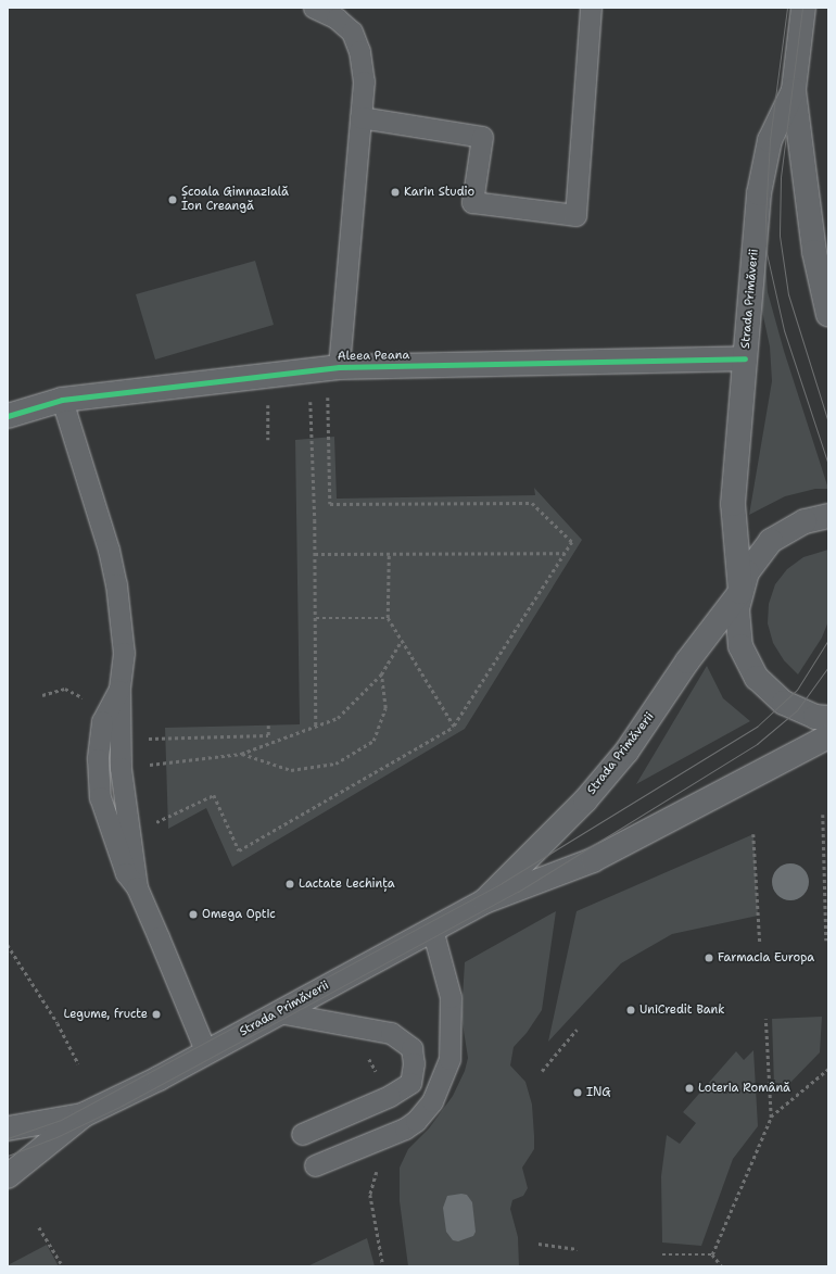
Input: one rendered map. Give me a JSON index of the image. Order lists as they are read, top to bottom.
{
  "streets": {
    "main road": ["Strada Primăverii", "Aleea Peana"]
  },
  "crossings": [
    ["Strada Primăverii", "Aleea Peana"]
  ],
  "places": [
    "Karin Studio",
    "Școala Gimnazială Ion Creangă",
    "Lactate Lechința",
    "Omega Optic",
    "Farmacia Europa",
    "UniCredit Bank",
    "Legume, fructe",
    "Loteria Română",
    "ING"
  ]
}
